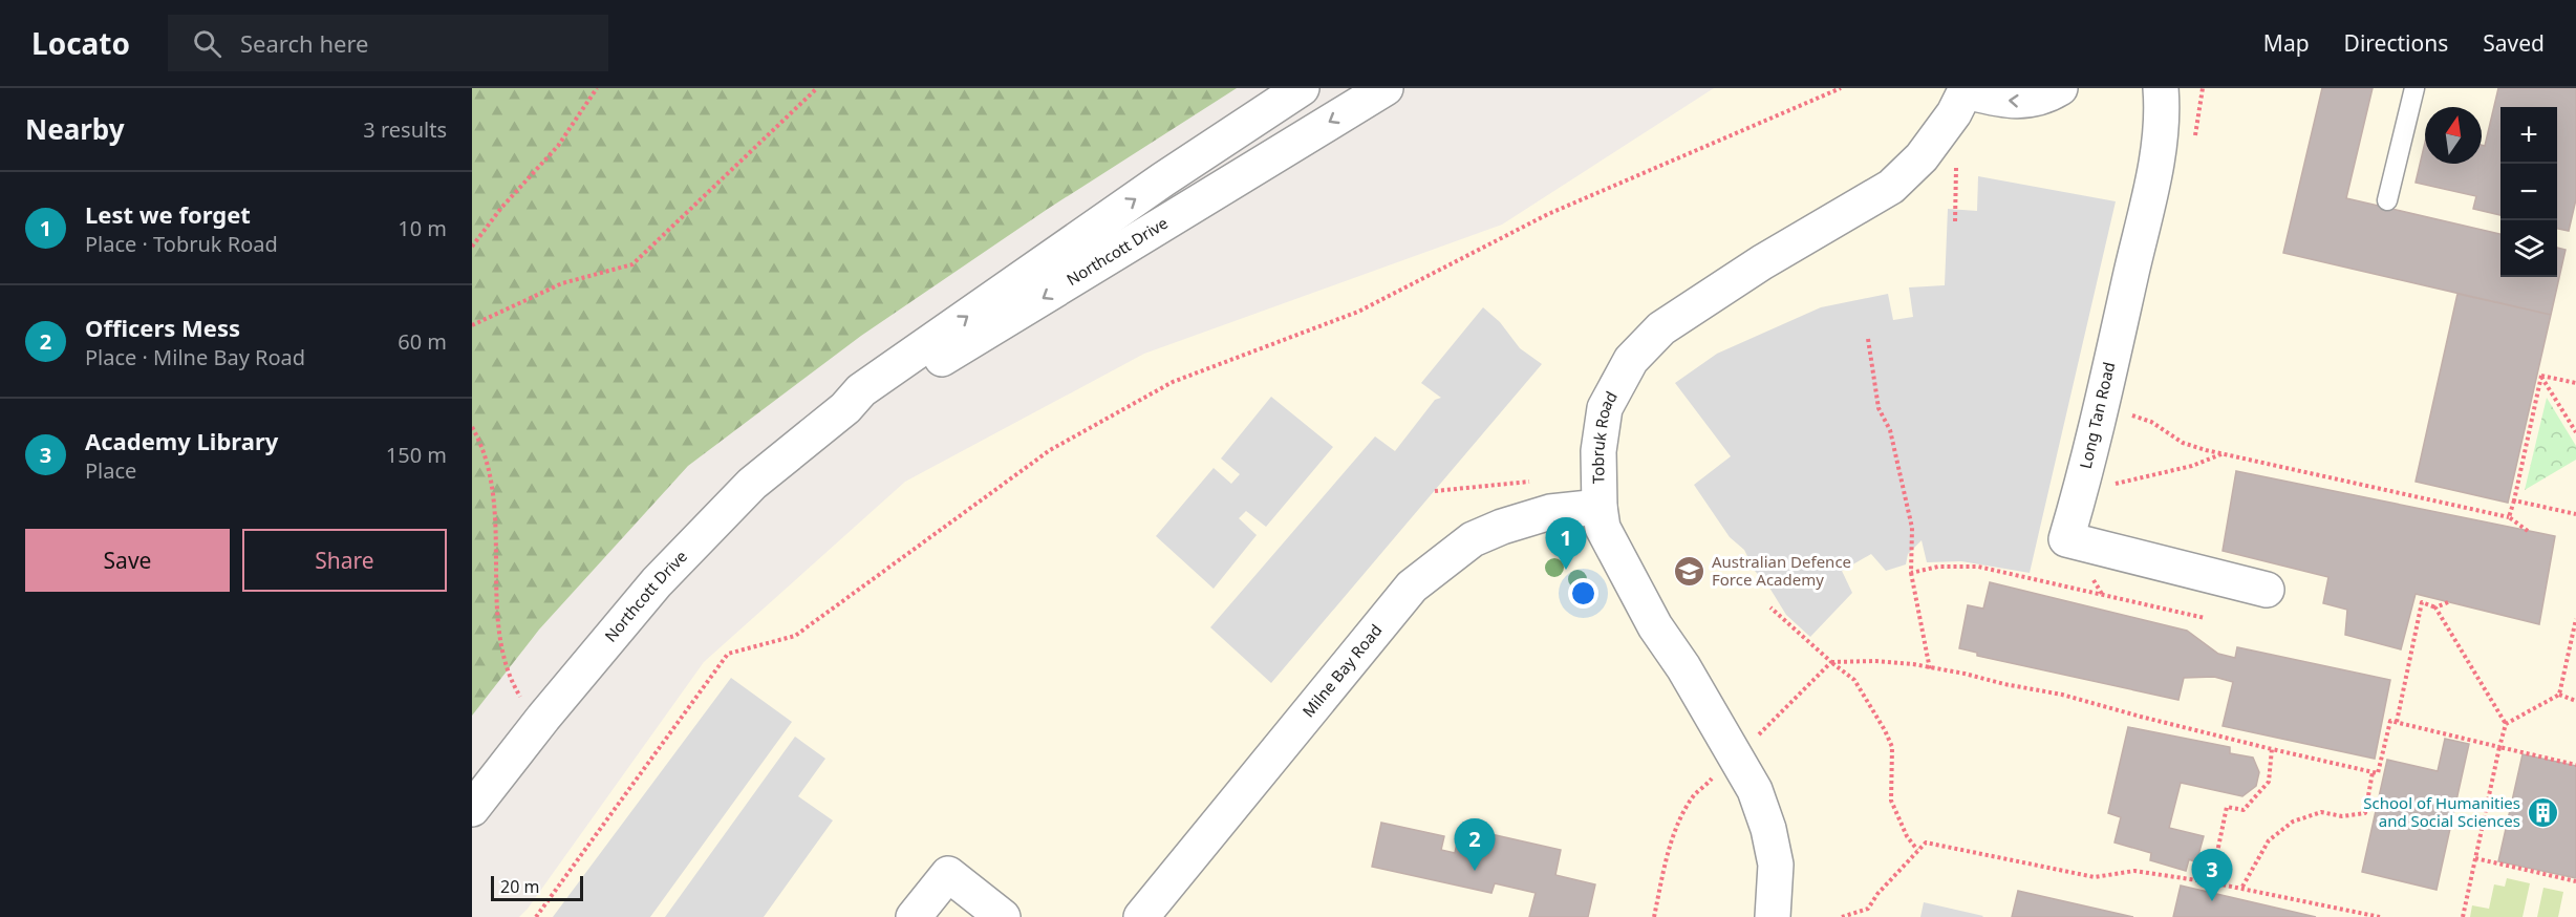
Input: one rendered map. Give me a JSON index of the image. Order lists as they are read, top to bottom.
{
  "streets": {
    "street": [
      "Northcott Drive",
      "Long Tan Road",
      "Tobruk Road",
      "Milne Bay Road"
    ]
  },
  "crossings": [
    ["Tobruk Road", "Milne Bay Road"]
  ],
  "places": {
    "school or university": ["Australian Defence Force Academy"],
    "building": ["School of Humanities and Social Sciences"]
  },
  "scale_bar": "20 m",
  "north": "top",
  "page": {
    "header": "Locato",
    "search": "Search here",
    "nav": ["Map", "Directions", "Saved"],
    "heading": ["Nearby", "3 results"],
    "map_buttons": ["+", "−"],
    "list": [
      {
        "mark": "1",
        "name": "Lest we forget",
        "note": "Place · Tobruk Road",
        "value": "10 m"
      },
      {
        "mark": "2",
        "name": "Officers Mess",
        "note": "Place · Milne Bay Road",
        "value": "60 m"
      },
      {
        "mark": "3",
        "name": "Academy Library",
        "note": "Place",
        "value": "150 m"
      }
    ],
    "buttons": ["Save", "Share"],
    "pins": ["1", "2", "3"],
    "scale": "20 m"
  }
}
